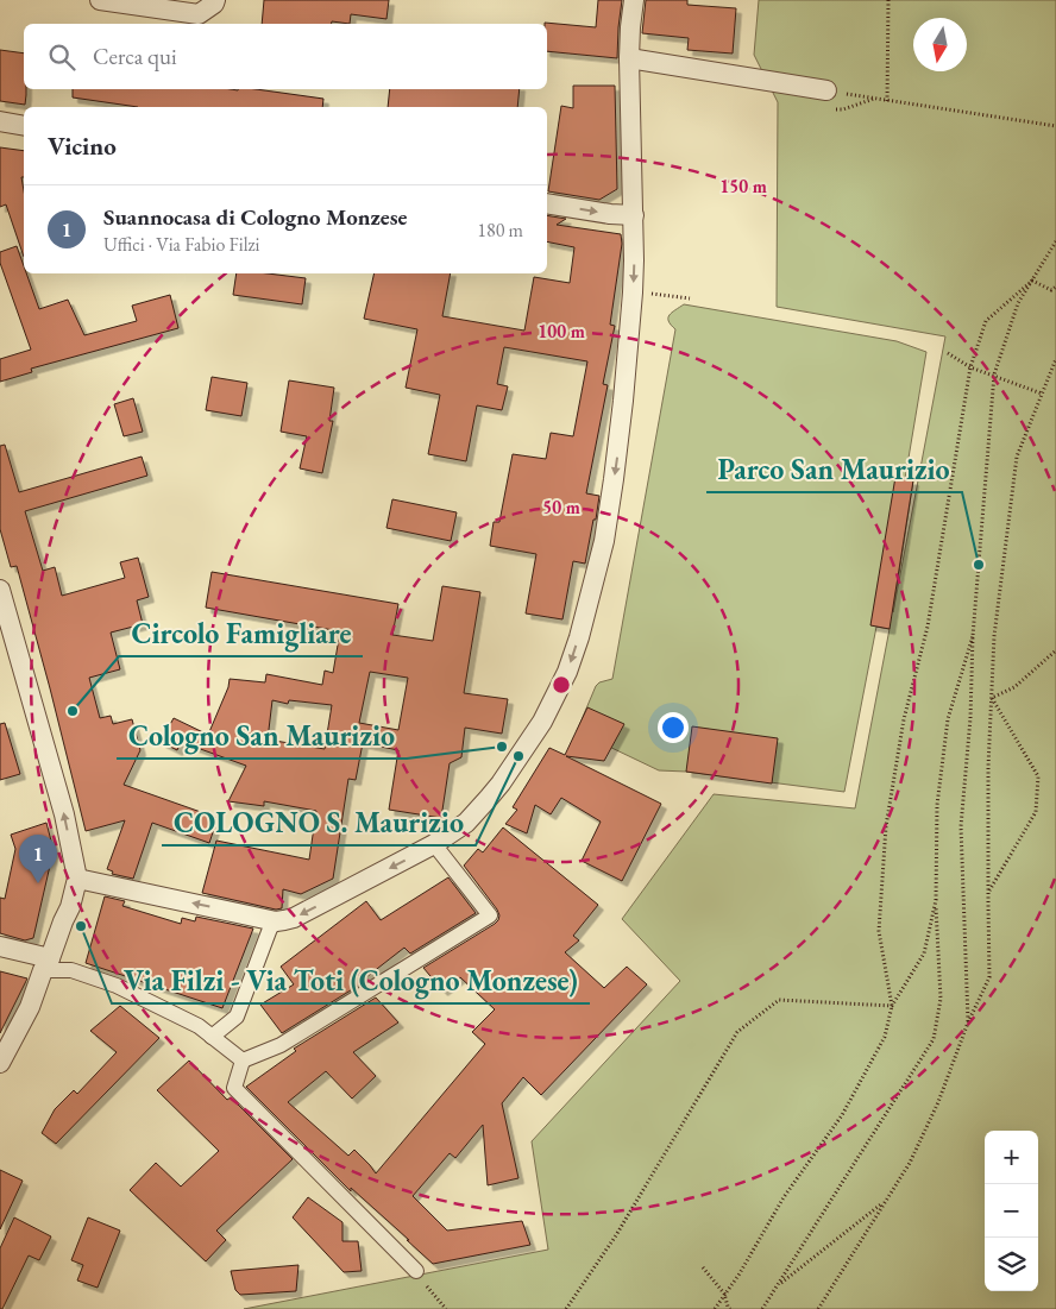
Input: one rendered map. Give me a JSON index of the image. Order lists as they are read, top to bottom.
{
  "places": [
    "Parco San Maurizio",
    "Circolo Famigliare",
    "Cologno San Maurizio",
    "COLOGNO S. Maurizio",
    "Via Filzi - Via Toti (Cologno Monzese)"
  ],
  "north": "bottom",
  "page": {
    "search": "Cerca qui",
    "heading": "Vicino",
    "list": [
      {
        "mark": "1",
        "name": "Suannocasa di Cologno Monzese",
        "note": "Uffici · Via Fabio Filzi",
        "value": "180 m"
      }
    ],
    "pins": "1",
    "map_buttons": ["+", "−"]
  },
  "rings": ["150 m", "100 m", "50 m"]
}
